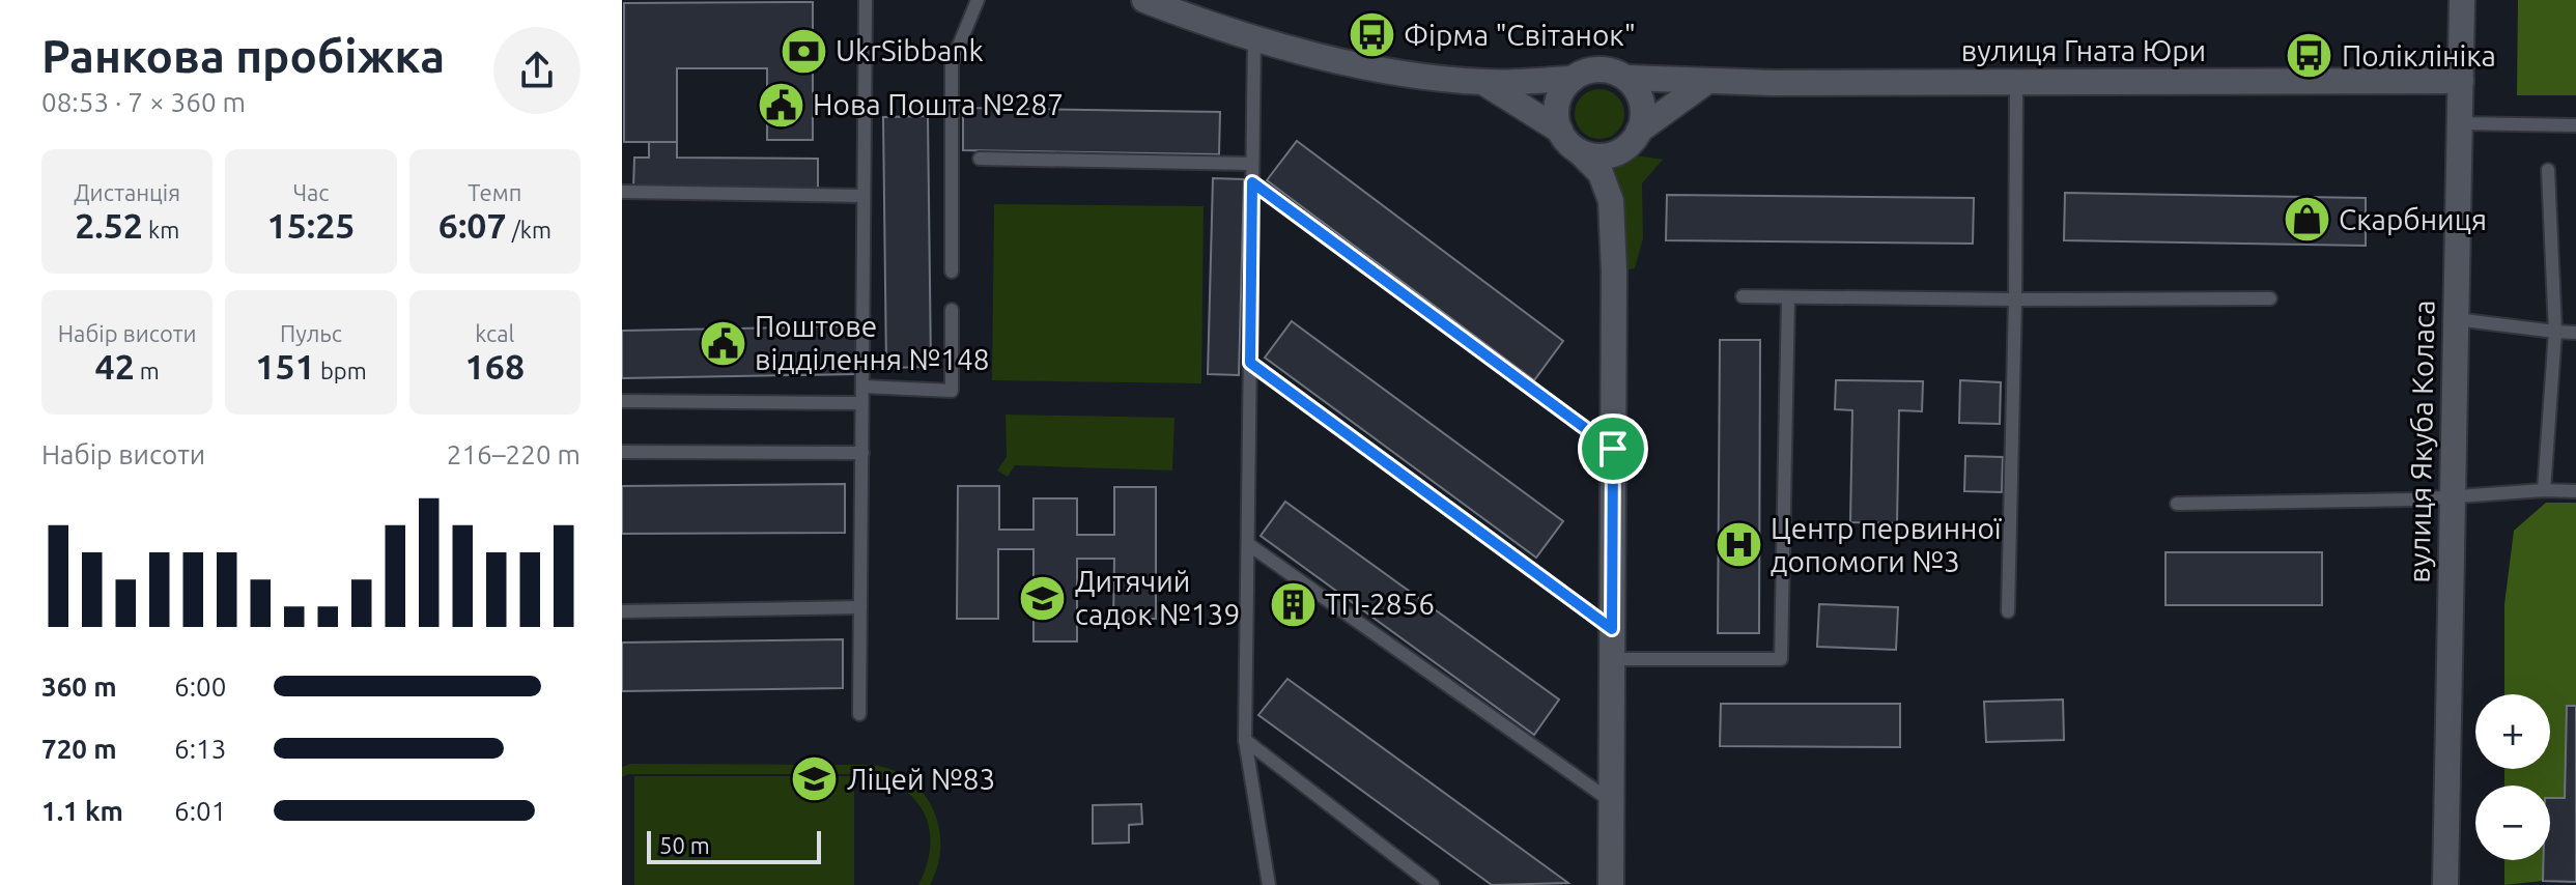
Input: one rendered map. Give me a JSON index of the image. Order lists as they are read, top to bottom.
{
  "streets": {
    "street": ["вулиця Гната Юри", "вулиця Якуба Коласа"]
  },
  "crossings": [
    ["вулиця Гната Юри", "вулиця Якуба Коласа"]
  ],
  "places": {
    "bus stop": ["Фірма \"Світанок\"", "Поліклініка"],
    "bank": ["UkrSibbank"],
    "public building": ["Нова Пошта №287", "Поштове відділення №148"],
    "shop": ["Скарбниця"],
    "hospital": ["Центр первинної допомоги №3"],
    "school or university": ["Дитячий садок №139", "Ліцей №83"],
    "building": ["ТП-2856"]
  },
  "scale_bar": "50 m",
  "page": {
    "heading": ["Ранкова пробіжка", "08:53 · 7 × 360 m"],
    "stats": [
      ["Дистанція", "2.52 km"],
      ["Час", "15:25"],
      ["Темп", "6:07 /km"],
      ["Набір висоти", "42 m"],
      ["Пульс", "151 bpm"],
      ["kcal", "168"]
    ],
    "chart": ["Набір висоти", "216–220 m"],
    "list": [
      {
        "name": "360 m",
        "note": "6:00"
      },
      {
        "name": "720 m",
        "note": "6:13"
      },
      {
        "name": "1.1 km",
        "note": "6:01"
      }
    ],
    "map_buttons": ["+", "−"],
    "scale": "50 m"
  }
}
